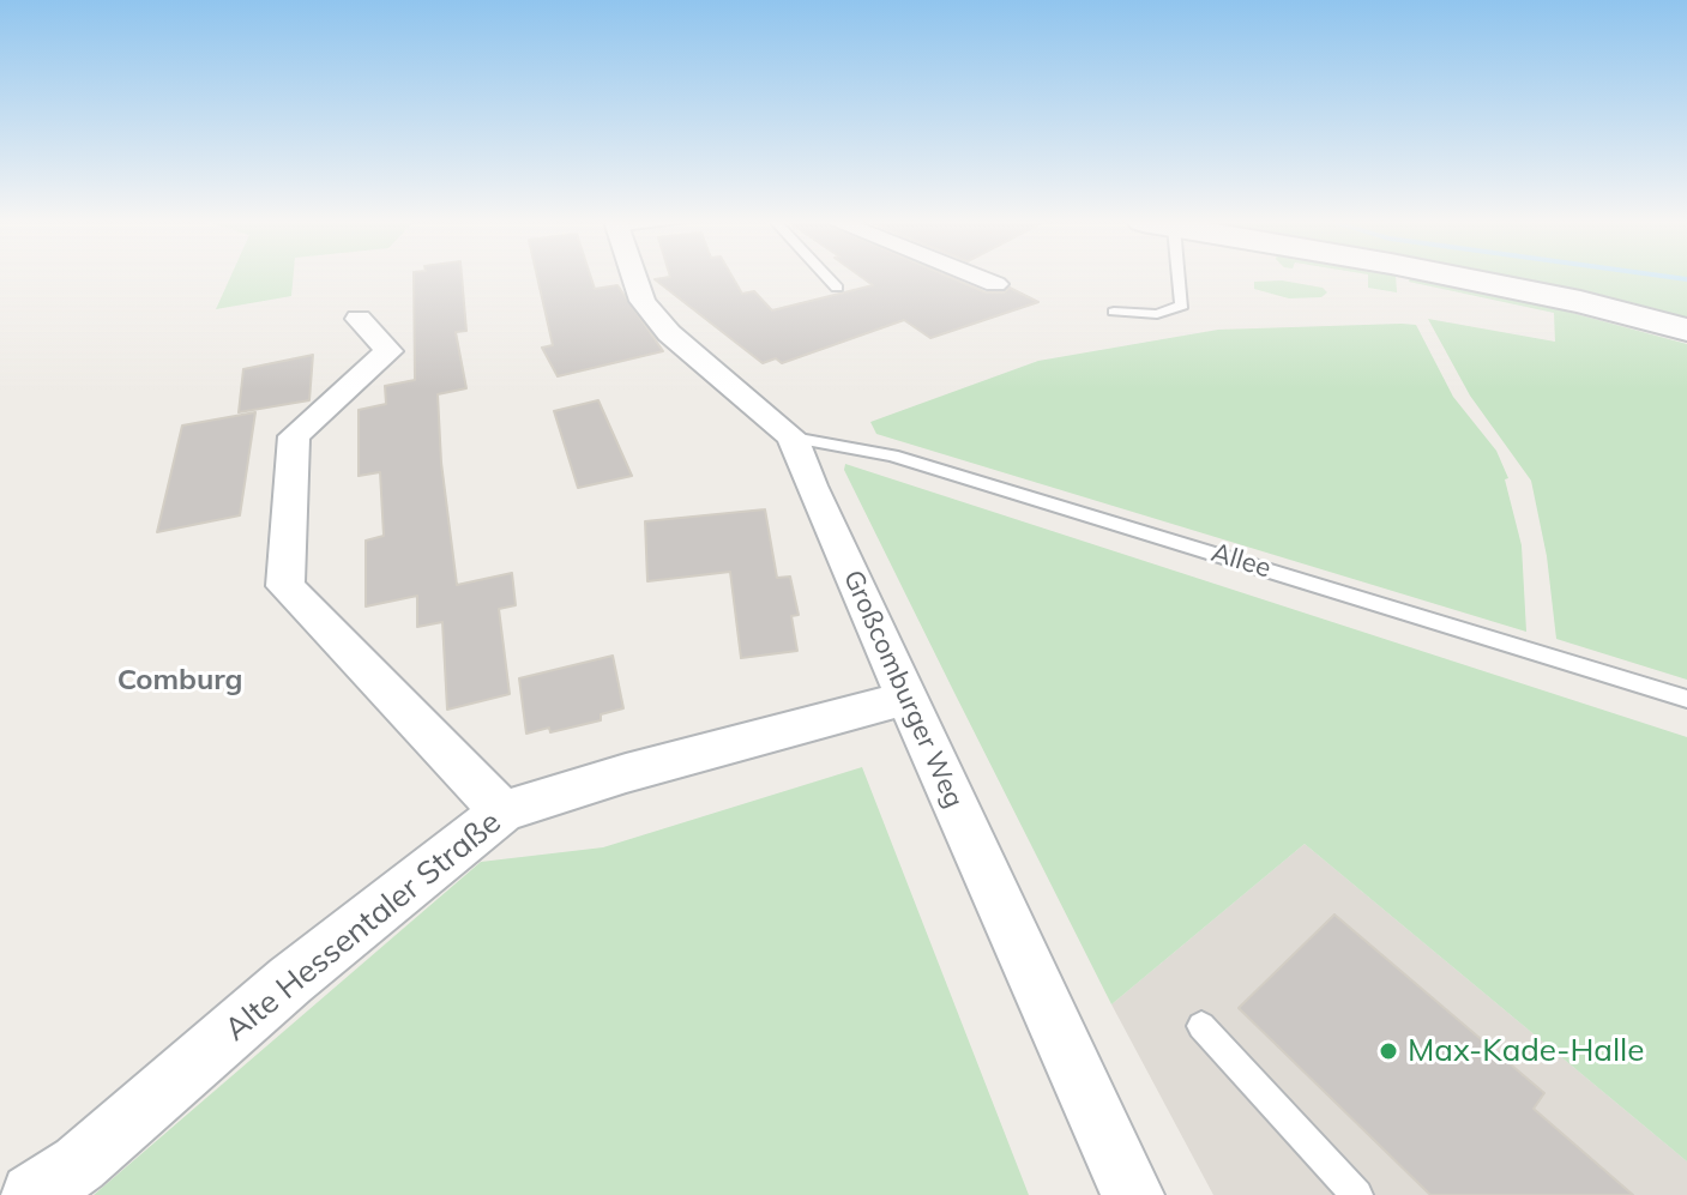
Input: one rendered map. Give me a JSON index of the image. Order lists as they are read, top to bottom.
{
  "streets": {
    "street": ["Großcomburger Weg", "Alte Hessentaler Straße"],
    "lane": ["Allee"]
  },
  "crossings": [
    ["Allee", "Großcomburger Weg"],
    ["Großcomburger Weg", "Alte Hessentaler Straße"]
  ],
  "districts": ["Comburg"],
  "places": ["Max-Kade-Halle"]
}
